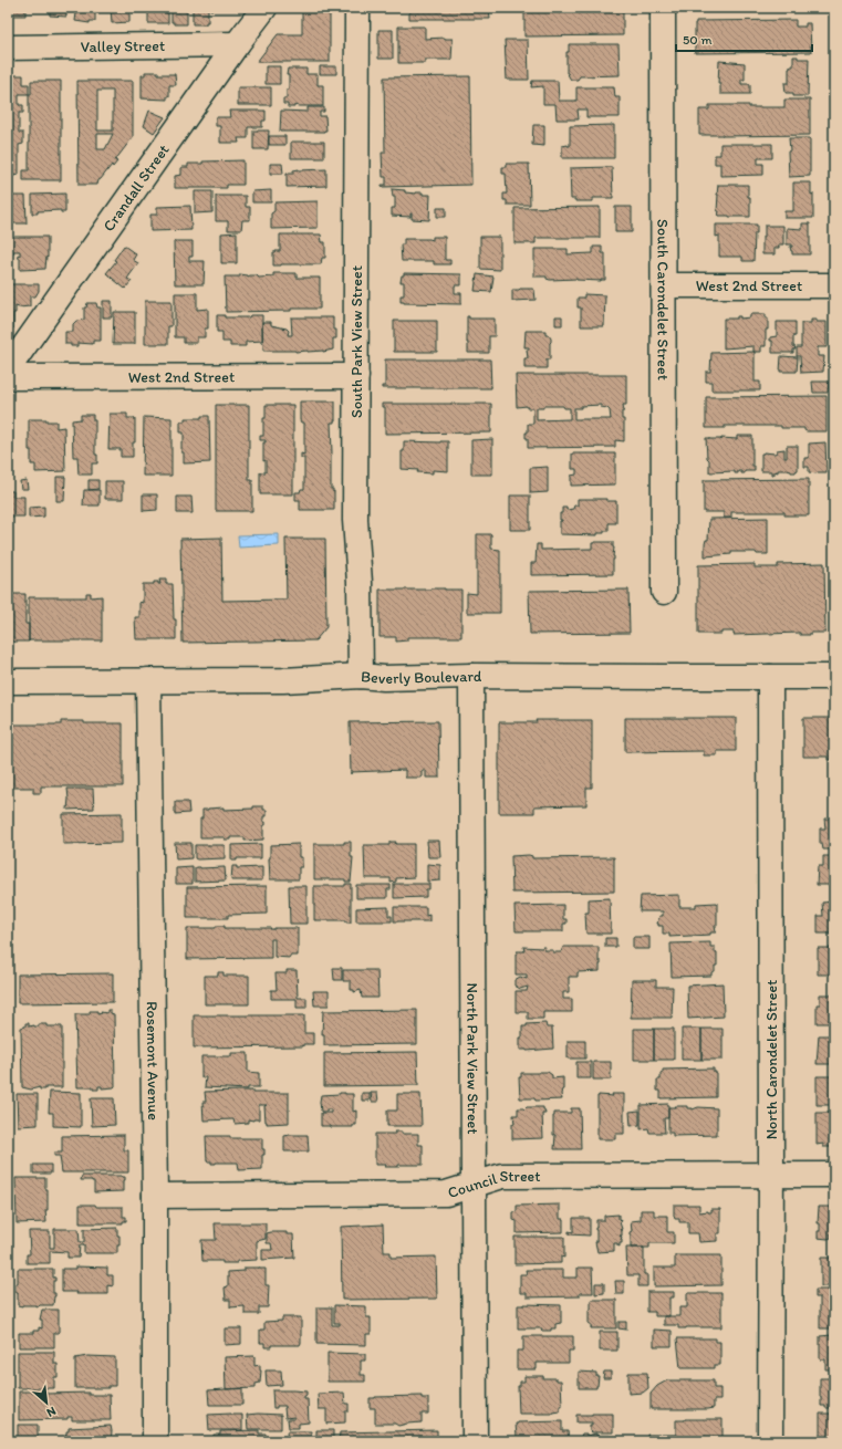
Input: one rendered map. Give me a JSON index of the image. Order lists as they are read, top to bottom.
{
  "streets": {
    "street": [
      "Valley Street",
      "Crandall Street",
      "West 2nd Street",
      "South Carondelet Street",
      "South Park View Street",
      "Beverly Boulevard",
      "North Park View Street",
      "North Carondelet Street",
      "Rosemont Avenue",
      "Council Street"
    ]
  },
  "crossings": [
    ["Valley Street", "Crandall Street"],
    ["West 2nd Street", "South Carondelet Street"],
    ["West 2nd Street", "South Park View Street"],
    ["South Park View Street", "Beverly Boulevard"],
    ["Beverly Boulevard", "North Park View Street"],
    ["Beverly Boulevard", "North Carondelet Street"],
    ["Beverly Boulevard", "Rosemont Avenue"],
    ["North Park View Street", "Council Street"],
    ["North Carondelet Street", "Council Street"],
    ["Rosemont Avenue", "Council Street"]
  ],
  "scale_bar": "50 m",
  "north": "bottom right"
}
